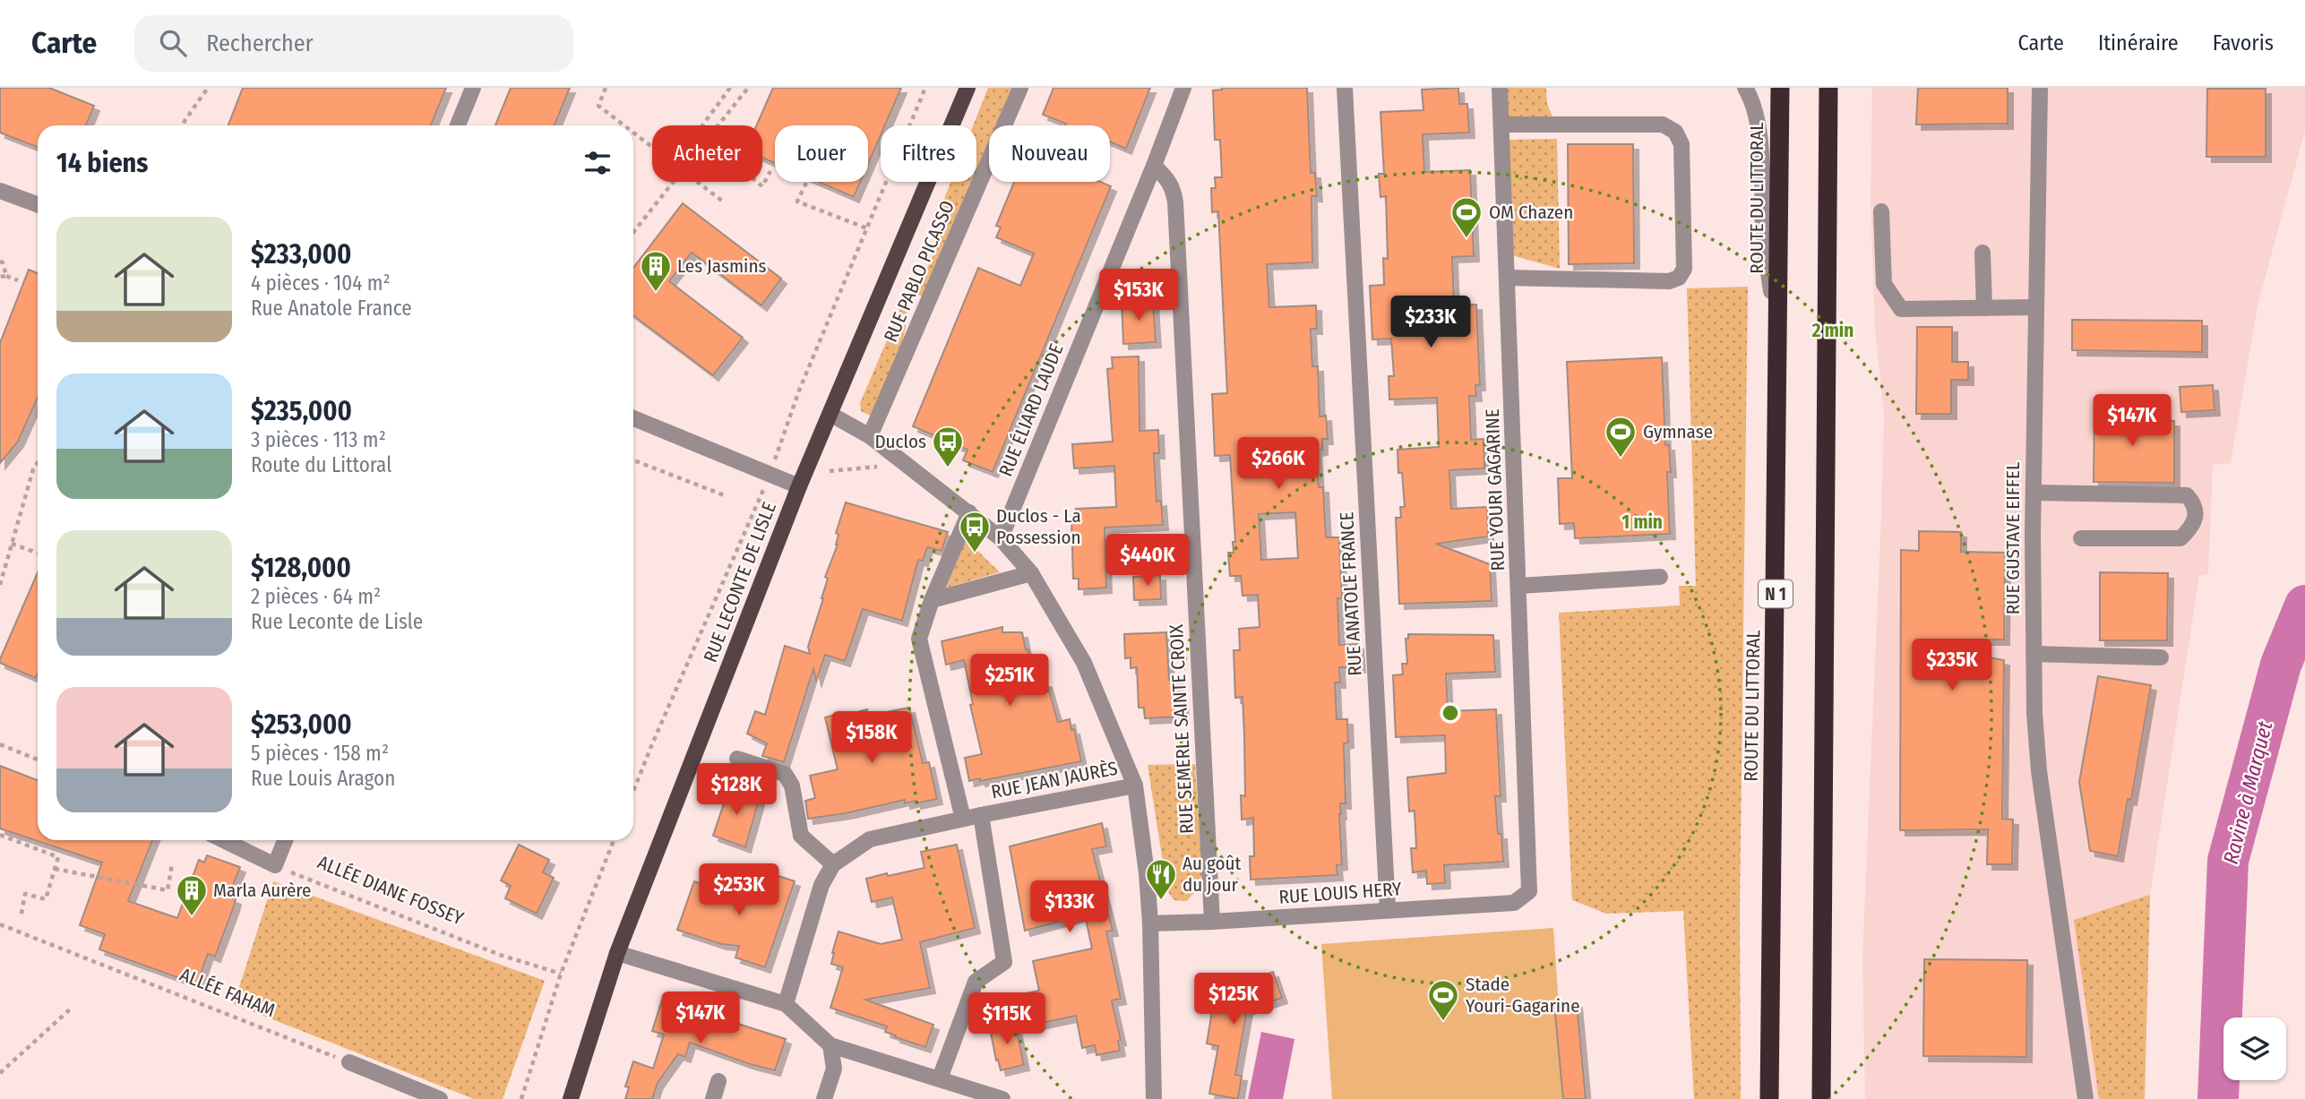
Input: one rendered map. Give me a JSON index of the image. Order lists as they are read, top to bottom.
{
  "streets": {
    "highway": ["ROUTE DU LITTORAL", "N 1"],
    "main road": ["RUE LECONTE DE LISLE"],
    "street": [
      "RUE PABLO PICASSO",
      "RUE ÉLIARD LAUDE",
      "RUE YOURI GAGARINE",
      "RUE GUSTAVE EIFFEL",
      "RUE ANATOLE FRANCE",
      "RUE SEMERLE SAINTE CROIX",
      "RUE JEAN JAURÈS",
      "RUE LOUIS HERY"
    ],
    "path": ["ALLÉE DIANE FOSSEY", "ALLÉE FAHAM"]
  },
  "crossings": [
    ["RUE ÉLIARD LAUDE", "RUE SEMERLE SAINTE CROIX"],
    ["RUE YOURI GAGARINE", "RUE LOUIS HERY"],
    ["RUE ANATOLE FRANCE", "RUE LOUIS HERY"],
    ["RUE SEMERLE SAINTE CROIX", "RUE LOUIS HERY"]
  ],
  "water": ["Ravine à Marquet"],
  "places": {
    "sports": ["OM Chazen", "Gymnase", "Stade Youri-Gagarine"],
    "building": ["Les Jasmins", "Marla Aurère"],
    "bus stop": ["Duclos", "Duclos - La Possession"],
    "restaurant": ["Au goût du jour"]
  },
  "page": {
    "header": "Carte",
    "search": "Rechercher",
    "nav": ["Carte", "Itinéraire", "Favoris"],
    "chip": [
      "Acheter",
      "Louer",
      "Filtres",
      "Nouveau"
    ],
    "heading": "14 biens",
    "list": [
      {
        "name": "$233,000",
        "note": "4 pièces · 104 m² · Rue Anatole France"
      },
      {
        "name": "$235,000",
        "note": "3 pièces · 113 m² · Route du Littoral"
      },
      {
        "name": "$128,000",
        "note": "2 pièces · 64 m² · Rue Leconte de Lisle"
      },
      {
        "name": "$253,000",
        "note": "5 pièces · 158 m² · Rue Louis Aragon"
      }
    ],
    "price": [
      "$153K",
      "$233K",
      "$147K",
      "$266K",
      "$440K",
      "$235K",
      "$251K",
      "$158K",
      "$128K",
      "$253K",
      "$133K",
      "$125K",
      "$147K",
      "$115K"
    ]
  },
  "rings": ["2 min", "1 min"]
}
